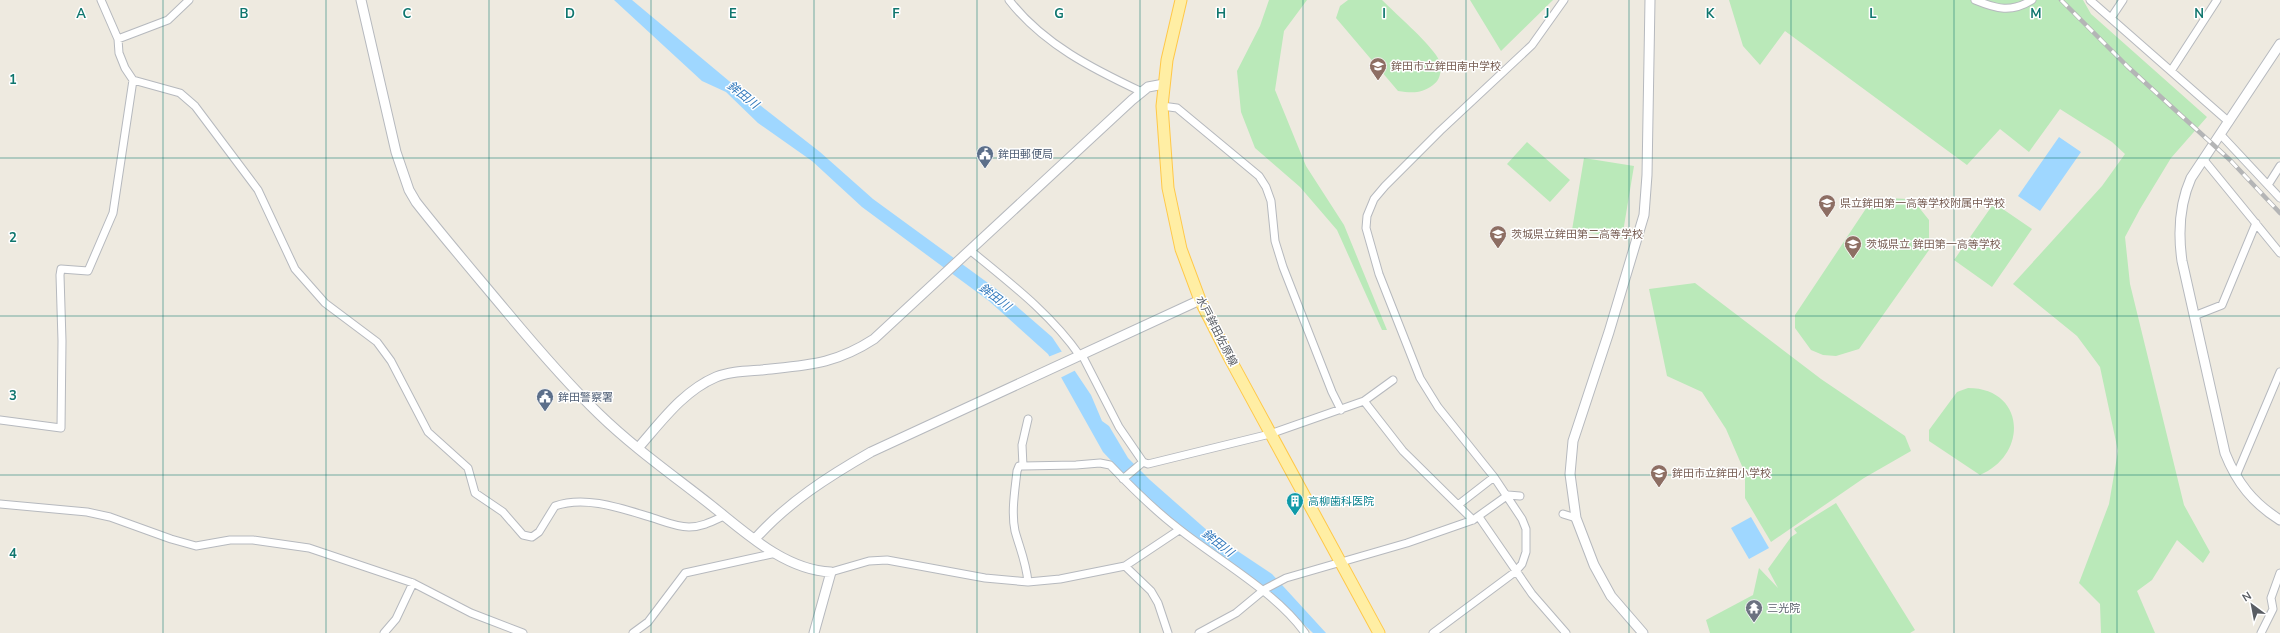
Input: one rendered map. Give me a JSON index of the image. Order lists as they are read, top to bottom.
{
  "streets": {
    "main road": ["水戸鉾田佐原線"]
  },
  "water": ["鉾田川"],
  "places": {
    "school or university": [
      "鉾田市立鉾田南中学校",
      "県立鉾田第一高等学校附属中学校",
      "茨城県立鉾田第二高等学校",
      "茨城県立 鉾田第一高等学校",
      "鉾田市立鉾田小学校"
    ],
    "public building": ["鉾田郵便局", "鉾田警察署"],
    "building": ["高柳歯科医院"],
    "temple": ["三光院"]
  },
  "north": "top left",
  "grid": {
    "columns": [
      "A",
      "B",
      "C",
      "D",
      "E",
      "F",
      "G",
      "H",
      "I",
      "J",
      "K",
      "L",
      "M",
      "N"
    ],
    "rows": [
      "1",
      "2",
      "3",
      "4"
    ]
  }
}
